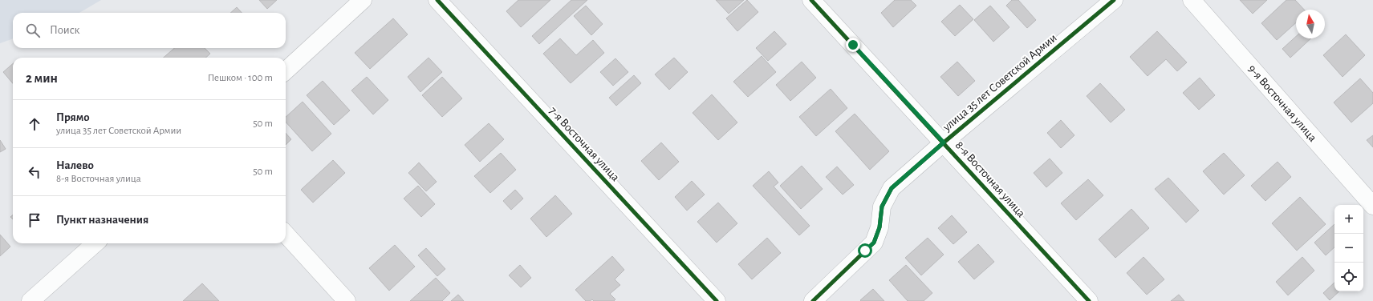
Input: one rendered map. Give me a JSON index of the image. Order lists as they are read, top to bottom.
{
  "streets": {
    "street": [
      "улица 35 лет Советской Армии",
      "9-я Восточная улица",
      "7-я Восточная улица",
      "8-я Восточная улица"
    ]
  },
  "crossings": [
    ["улица 35 лет Советской Армии", "8-я Восточная улица"]
  ],
  "north": "top",
  "page": {
    "search": "Поиск",
    "heading": ["2 мин", "Пешком · 100 m"],
    "list": [
      ["Прямо", "улица 35 лет Советской Армии", "50 m"],
      ["Налево", "8-я Восточная улица", "50 m"],
      "Пункт назначения"
    ],
    "map_buttons": ["+", "−"]
  }
}
